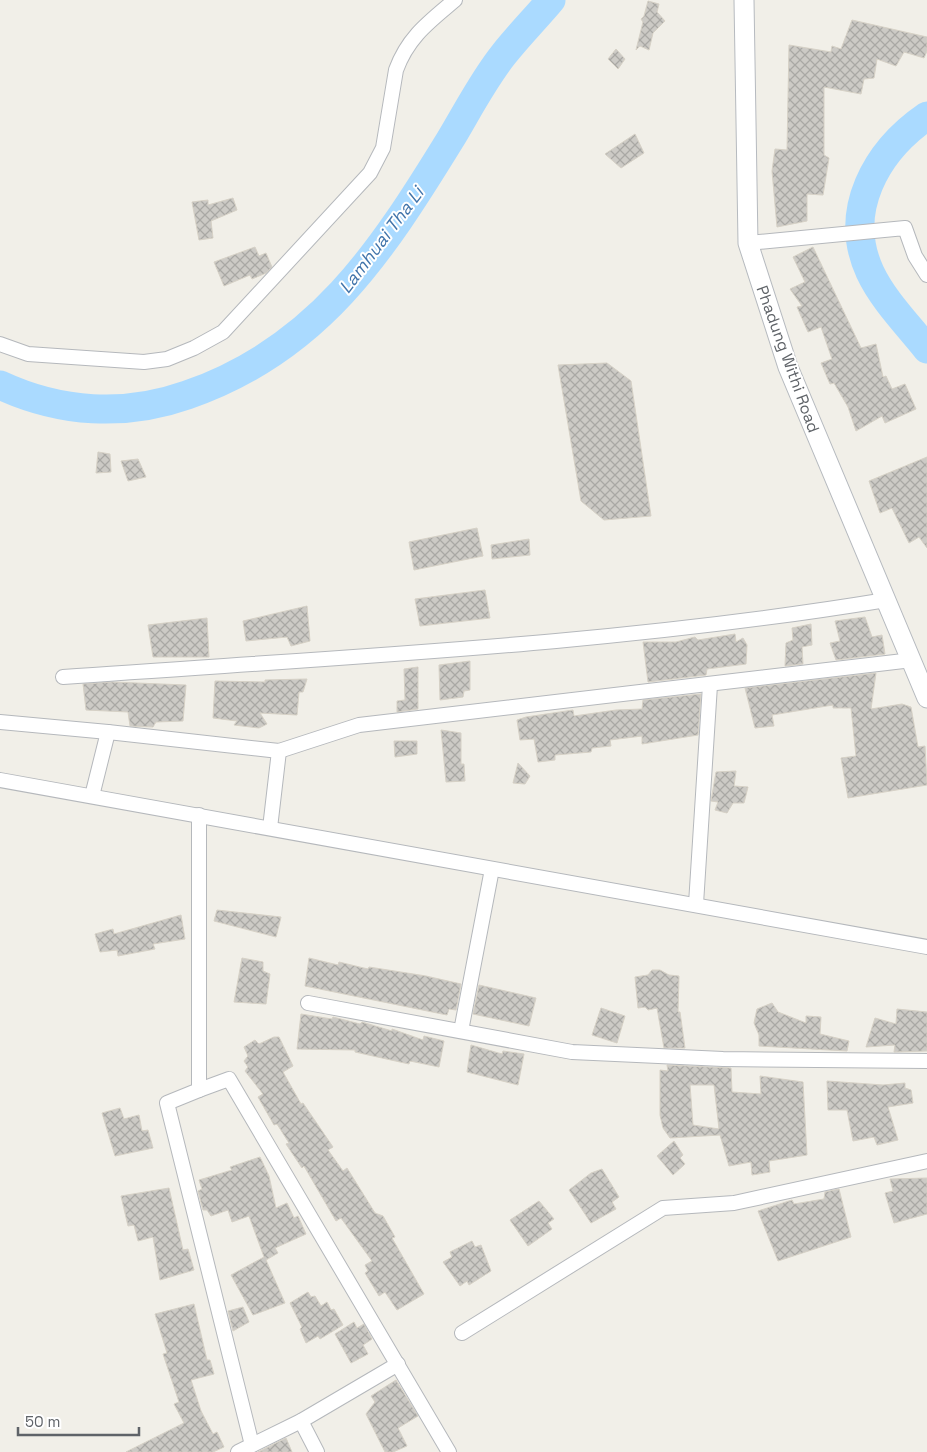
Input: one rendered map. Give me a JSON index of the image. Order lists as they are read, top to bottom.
{
  "streets": {
    "main road": ["Phadung Withi Road"]
  },
  "water": ["Lamhuai Tha Li"],
  "scale_bar": "50 m"
}
